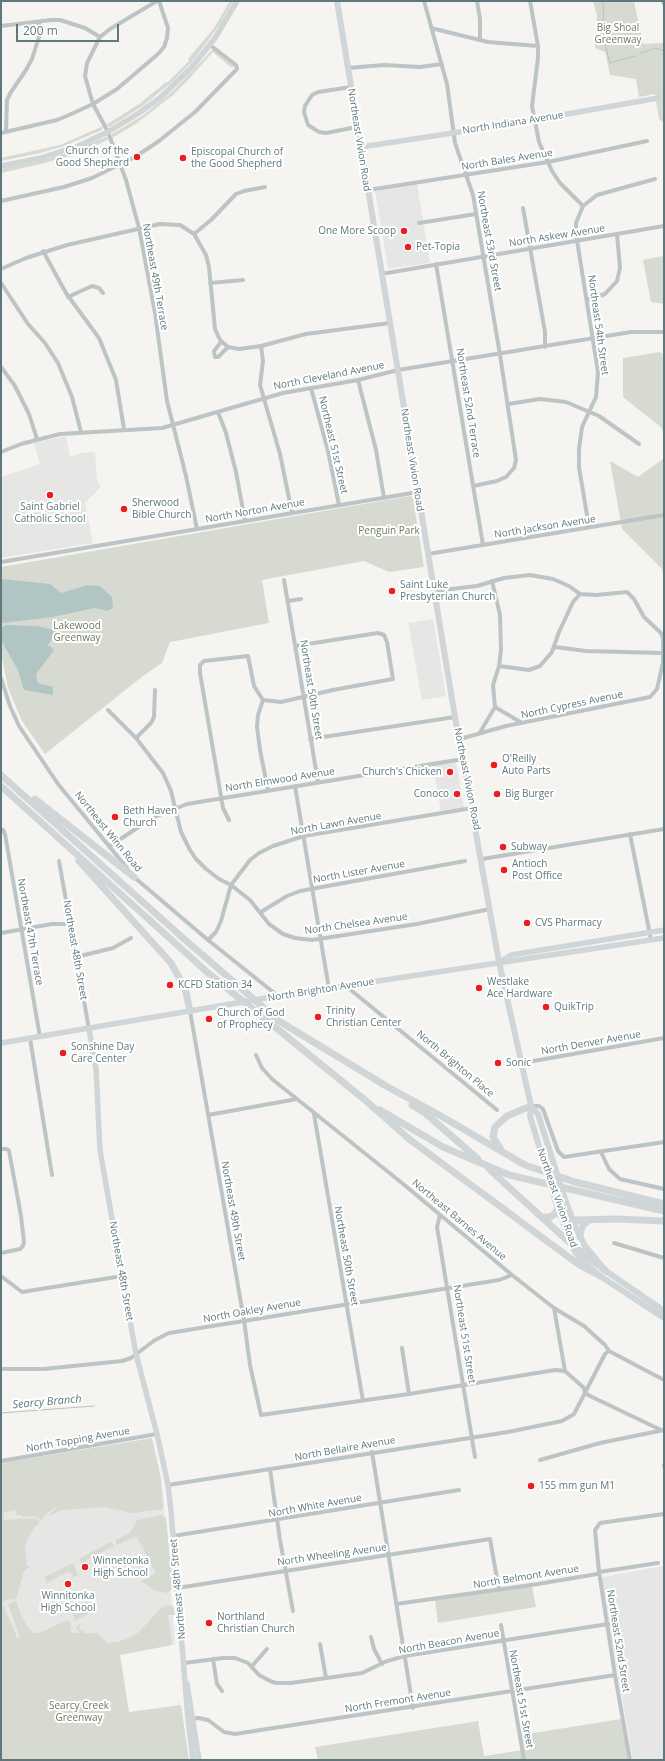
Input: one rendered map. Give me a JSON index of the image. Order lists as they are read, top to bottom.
{
  "streets": {
    "main road": [
      "North Indiana Avenue",
      "Northeast Vivion Road",
      "Northeast 48th Street",
      "North Brighton Avenue"
    ],
    "street": [
      "North Bales Avenue",
      "North Askew Avenue",
      "Northeast 53rd Street",
      "Northeast 49th Terrace",
      "Northeast 54th Street",
      "North Cleveland Avenue",
      "Northeast 52nd Terrace",
      "Northeast 51st Street",
      "North Norton Avenue",
      "North Jackson Avenue",
      "Northeast 50th Street",
      "North Cypress Avenue",
      "North Elmwood Avenue",
      "North Lawn Avenue",
      "Northeast Winn Road",
      "North Lister Avenue",
      "North Chelsea Avenue",
      "Northeast 47th Terrace",
      "North Denver Avenue",
      "North Brighton Place",
      "Northeast 49th Street",
      "Northeast Barnes Avenue",
      "North Oakley Avenue",
      "North Topping Avenue",
      "North Bellaire Avenue",
      "North White Avenue",
      "North Wheeling Avenue",
      "North Belmont Avenue",
      "Northeast 52nd Street",
      "North Beacon Avenue",
      "North Fremont Avenue"
    ]
  },
  "crossings": [
    ["North Indiana Avenue", "Northeast Vivion Road"],
    ["North Indiana Avenue", "Northeast 53rd Street"],
    ["Northeast Vivion Road", "North Bales Avenue"],
    ["Northeast Vivion Road", "North Askew Avenue"],
    ["Northeast Vivion Road", "North Cleveland Avenue"],
    ["Northeast Vivion Road", "North Norton Avenue"],
    ["Northeast Vivion Road", "North Jackson Avenue"],
    ["Northeast Vivion Road", "North Cypress Avenue"],
    ["Northeast Vivion Road", "North Elmwood Avenue"],
    ["Northeast Vivion Road", "North Lawn Avenue"],
    ["Northeast Vivion Road", "North Chelsea Avenue"],
    ["Northeast Vivion Road", "North Brighton Avenue"],
    ["Northeast Vivion Road", "North Denver Avenue"],
    ["North Bales Avenue", "Northeast 53rd Street"],
    ["North Askew Avenue", "Northeast 53rd Street"],
    ["North Askew Avenue", "Northeast 54th Street"],
    ["North Askew Avenue", "Northeast 52nd Terrace"],
    ["Northeast 53rd Street", "North Cleveland Avenue"],
    ["Northeast 53rd Street", "Northeast 52nd Terrace"],
    ["Northeast 49th Terrace", "North Cleveland Avenue"],
    ["Northeast 49th Terrace", "North Norton Avenue"],
    ["Northeast 54th Street", "North Cleveland Avenue"],
    ["Northeast 54th Street", "North Jackson Avenue"],
    ["North Cleveland Avenue", "Northeast 52nd Terrace"],
    ["North Cleveland Avenue", "Northeast 51st Street"],
    ["Northeast 52nd Terrace", "North Jackson Avenue"],
    ["Northeast 51st Street", "North Norton Avenue"],
    ["Northeast 51st Street", "Northeast Barnes Avenue"],
    ["Northeast 51st Street", "North Oakley Avenue"],
    ["Northeast 51st Street", "North Bellaire Avenue"],
    ["Northeast 51st Street", "North Beacon Avenue"],
    ["Northeast 51st Street", "North Fremont Avenue"],
    ["Northeast 50th Street", "North Elmwood Avenue"],
    ["Northeast 50th Street", "Northeast 49th Street"],
    ["Northeast 50th Street", "Northeast Barnes Avenue"],
    ["Northeast 50th Street", "North Oakley Avenue"],
    ["North Elmwood Avenue", "Northeast Winn Road"],
    ["North Elmwood Avenue", "North Chelsea Avenue"],
    ["North Lawn Avenue", "Northeast Winn Road"],
    ["North Lawn Avenue", "North Chelsea Avenue"],
    ["Northeast Winn Road", "North Brighton Avenue"],
    ["North Lister Avenue", "North Chelsea Avenue"],
    ["Northeast 47th Terrace", "North Brighton Avenue"],
    ["Northeast 48th Street", "North Brighton Avenue"],
    ["Northeast 48th Street", "North Oakley Avenue"],
    ["Northeast 48th Street", "North Topping Avenue"],
    ["Northeast 48th Street", "North Bellaire Avenue"],
    ["Northeast 48th Street", "North White Avenue"],
    ["Northeast 48th Street", "North Wheeling Avenue"],
    ["Northeast 48th Street", "North Beacon Avenue"],
    ["Northeast 48th Street", "North Fremont Avenue"],
    ["North Brighton Avenue", "North Brighton Place"],
    ["North Brighton Avenue", "Northeast 49th Street"],
    ["Northeast 49th Street", "North Oakley Avenue"],
    ["Northeast Barnes Avenue", "North Oakley Avenue"],
    ["Northeast Barnes Avenue", "North Bellaire Avenue"],
    ["North Wheeling Avenue", "North Belmont Avenue"],
    ["North Belmont Avenue", "Northeast 52nd Street"],
    ["Northeast 52nd Street", "North Beacon Avenue"],
    ["Northeast 52nd Street", "North Fremont Avenue"]
  ],
  "water": ["Searcy Branch"],
  "parks": [
    "Big Shoal Greenway",
    "Penguin Park",
    "Lakewood Greenway",
    "Searcy Creek Greenway"
  ],
  "places": [
    "Church of the Good Shepherd",
    "Episcopal Church of the Good Shepherd",
    "One More Scoop",
    "Pet-Topia",
    "Saint Gabriel Catholic School",
    "Sherwood Bible Church",
    "Saint Luke Presbyterian Church",
    "O'Reilly Auto Parts",
    "Church's Chicken",
    "Conoco",
    "Big Burger",
    "Beth Haven Church",
    "Subway",
    "Antioch Post Office",
    "CVS Pharmacy",
    "KCFD Station 34",
    "Westlake Ace Hardware",
    "QuikTrip",
    "Trinity Christian Center",
    "Church of God of Prophecy",
    "Sonshine Day Care Center",
    "Sonic",
    "155 mm gun M1",
    "Winnetonka High School",
    "Winnitonka High School",
    "Northland Christian Church"
  ],
  "scale_bar": "200 m"
}
